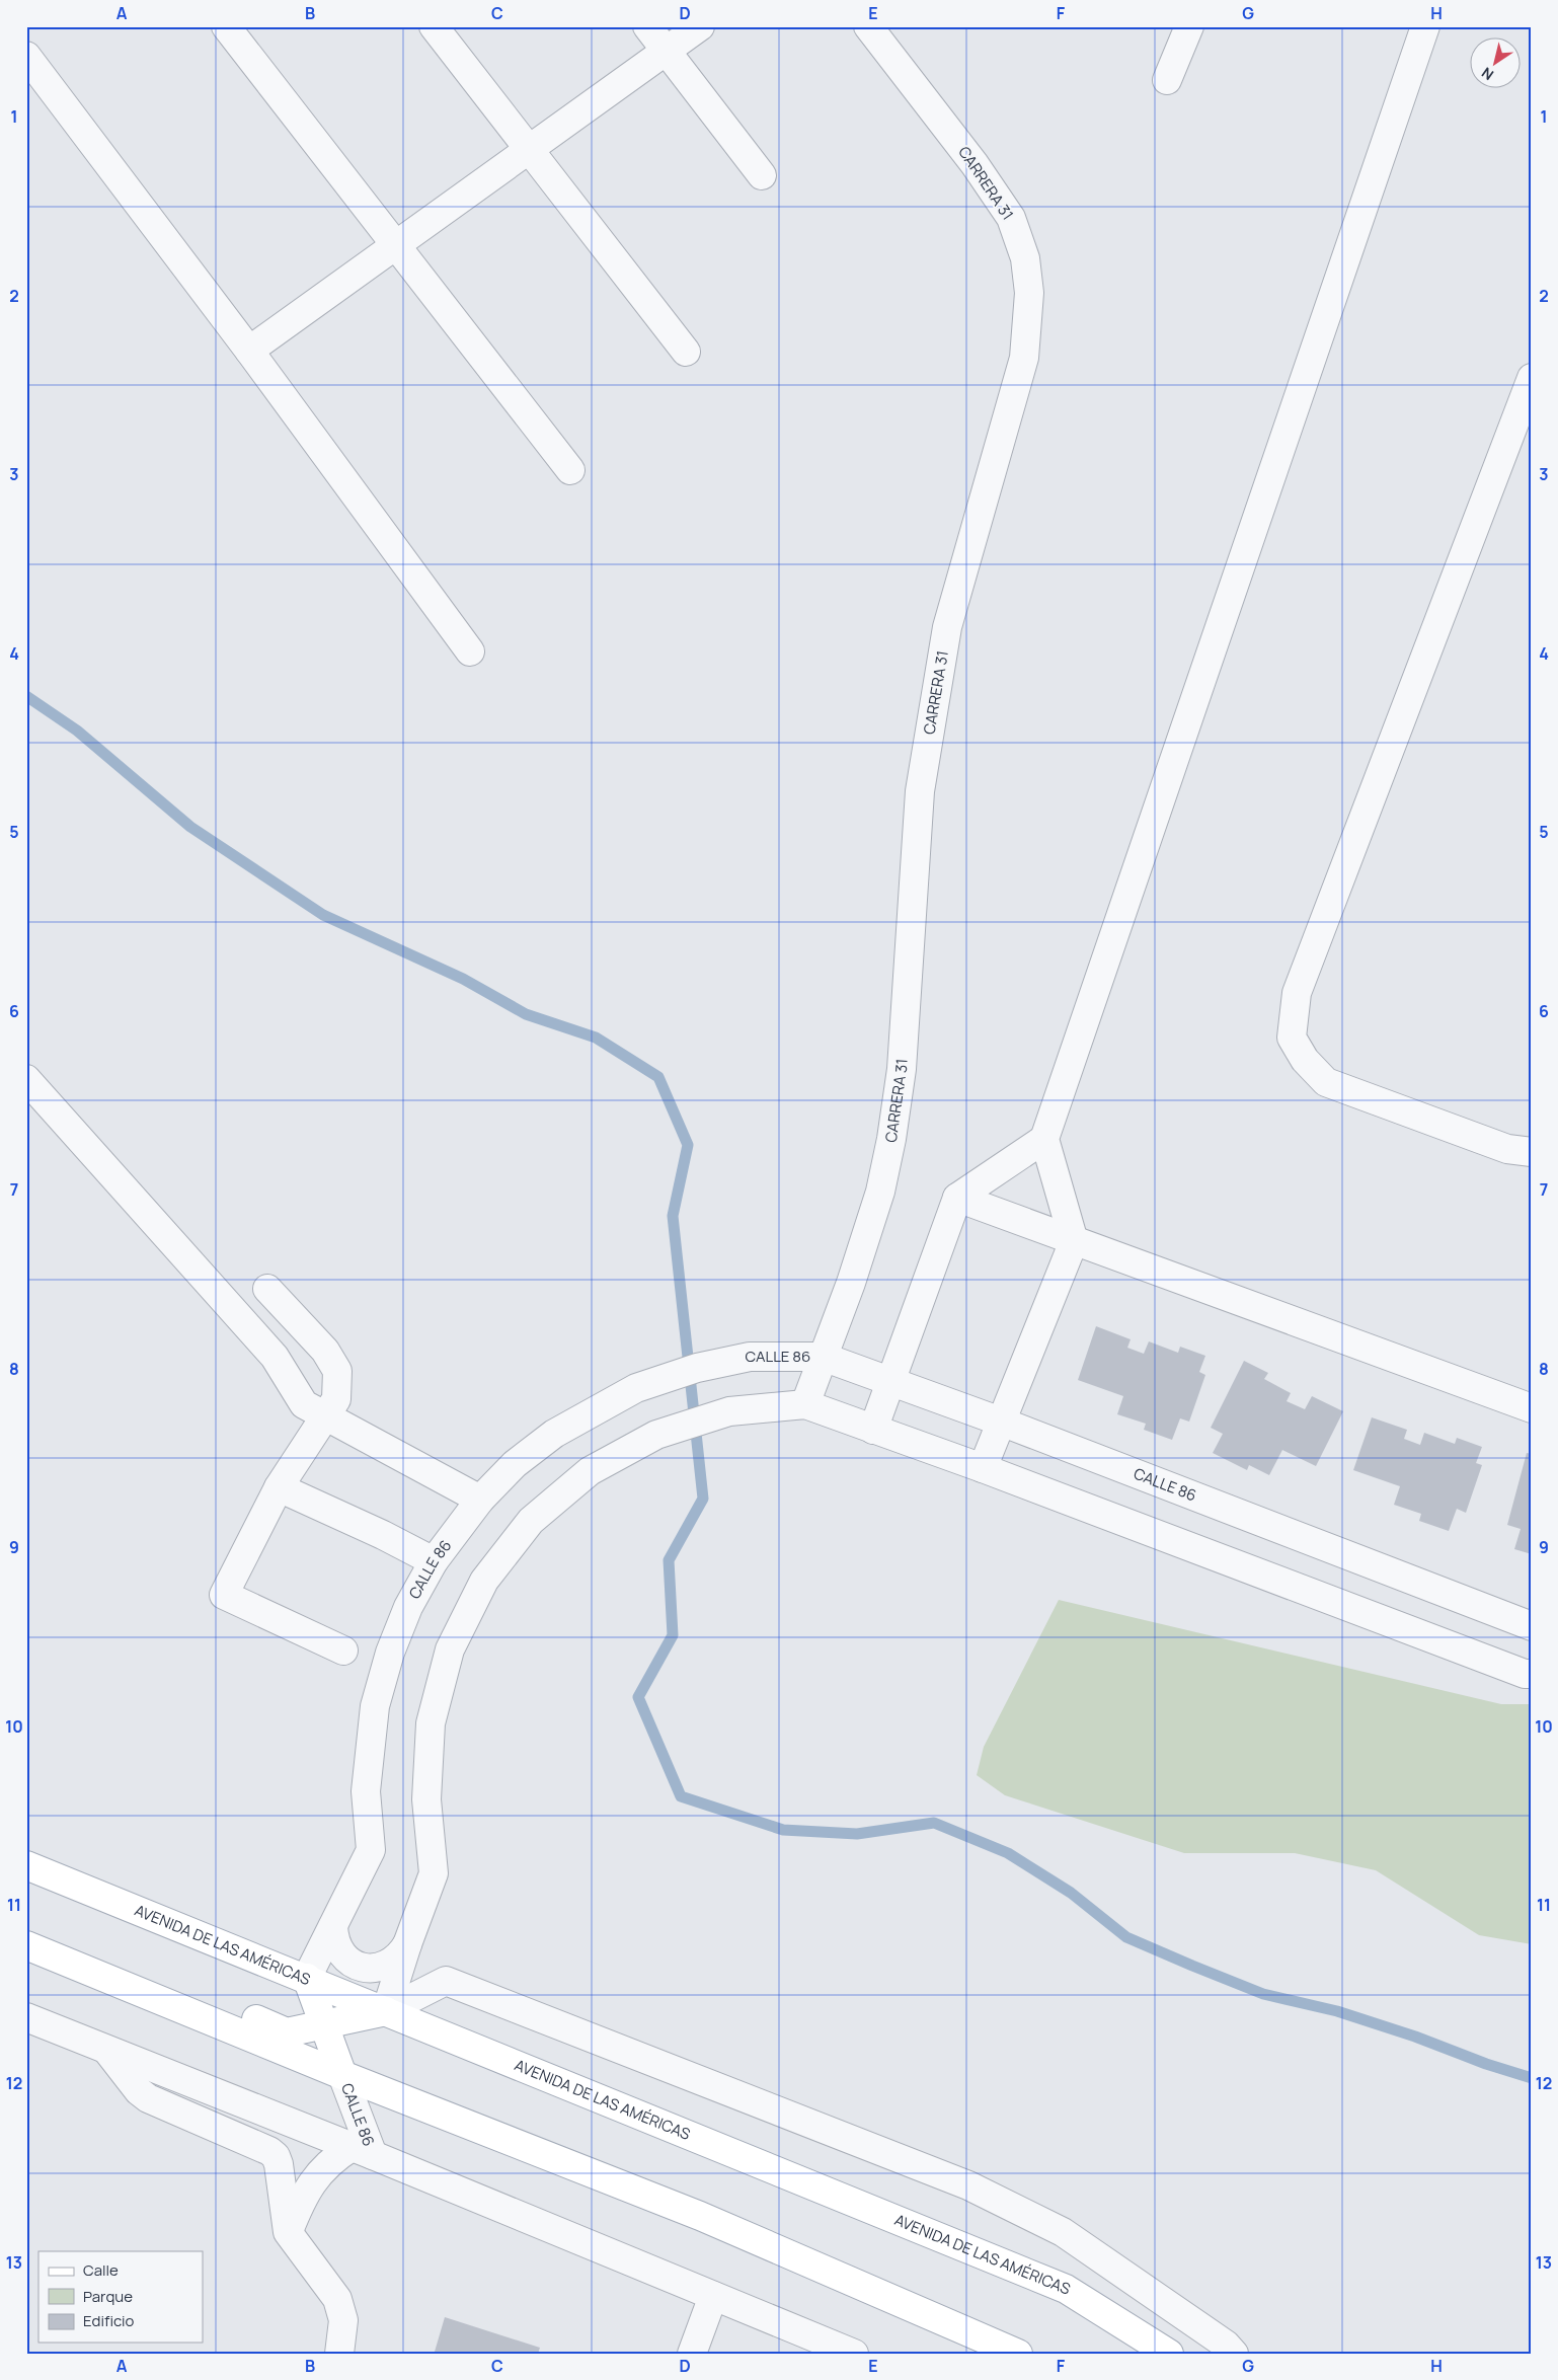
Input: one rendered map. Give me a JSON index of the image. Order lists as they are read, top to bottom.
{
  "streets": {
    "main road": ["AVENIDA DE LAS AMÉRICAS"],
    "street": ["CARRERA 31", "CALLE 86"]
  },
  "crossings": [
    ["CARRERA 31", "CALLE 86"],
    ["CALLE 86", "AVENIDA DE LAS AMÉRICAS"]
  ],
  "legend": ["Calle", "Parque", "Edificio"],
  "north": "bottom left",
  "grid": {
    "columns": [
      "A",
      "B",
      "C",
      "D",
      "E",
      "F",
      "G",
      "H"
    ],
    "rows": [
      "1",
      "2",
      "3",
      "4",
      "5",
      "6",
      "7",
      "8",
      "9",
      "10",
      "11",
      "12",
      "13"
    ]
  }
}
